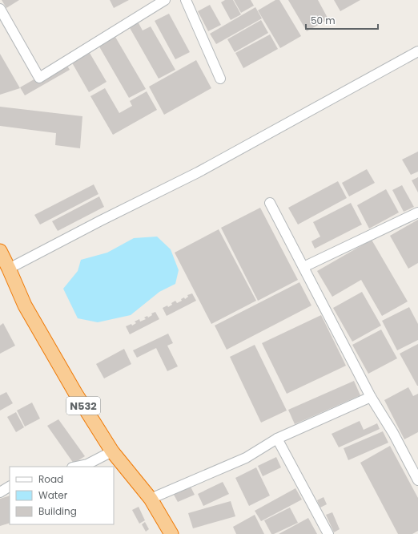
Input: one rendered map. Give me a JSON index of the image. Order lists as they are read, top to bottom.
{
  "streets": {
    "highway": ["N532"]
  },
  "legend": ["Road", "Water", "Building"],
  "scale_bar": "50 m"
}
